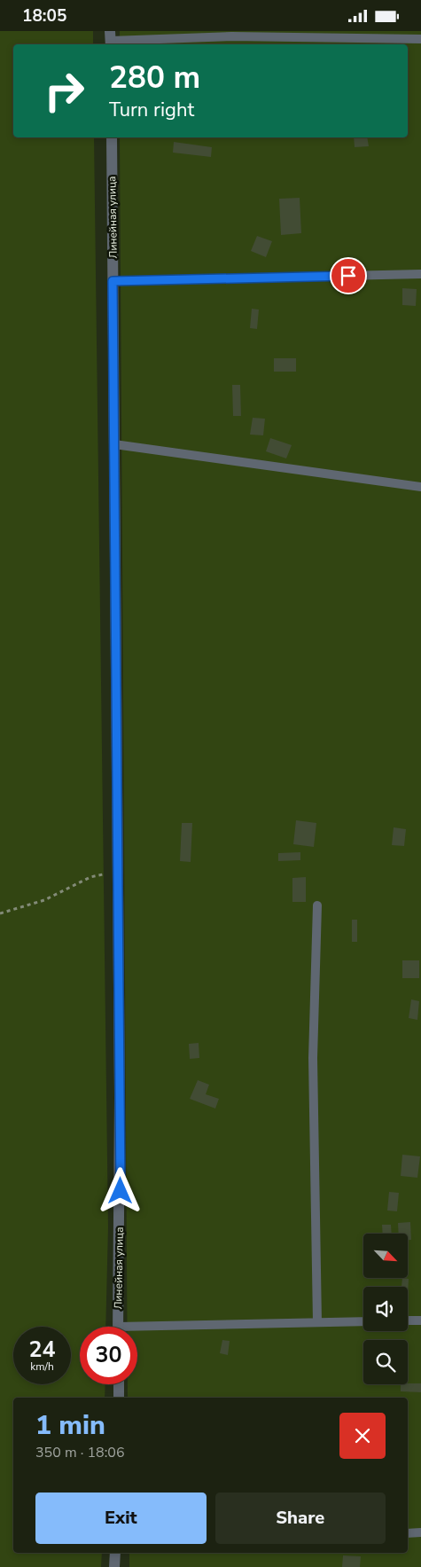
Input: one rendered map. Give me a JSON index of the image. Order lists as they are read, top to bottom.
{
  "streets": {
    "street": ["Линейная улица"]
  },
  "north": "bottom right",
  "page": {
    "status": "18:05",
    "turn": ["280 m", "Turn right"],
    "speed": "24 km/h",
    "limit": "30",
    "heading": ["1 min", "350 m · 18:06"],
    "buttons": ["Exit", "Share"]
  }
}
